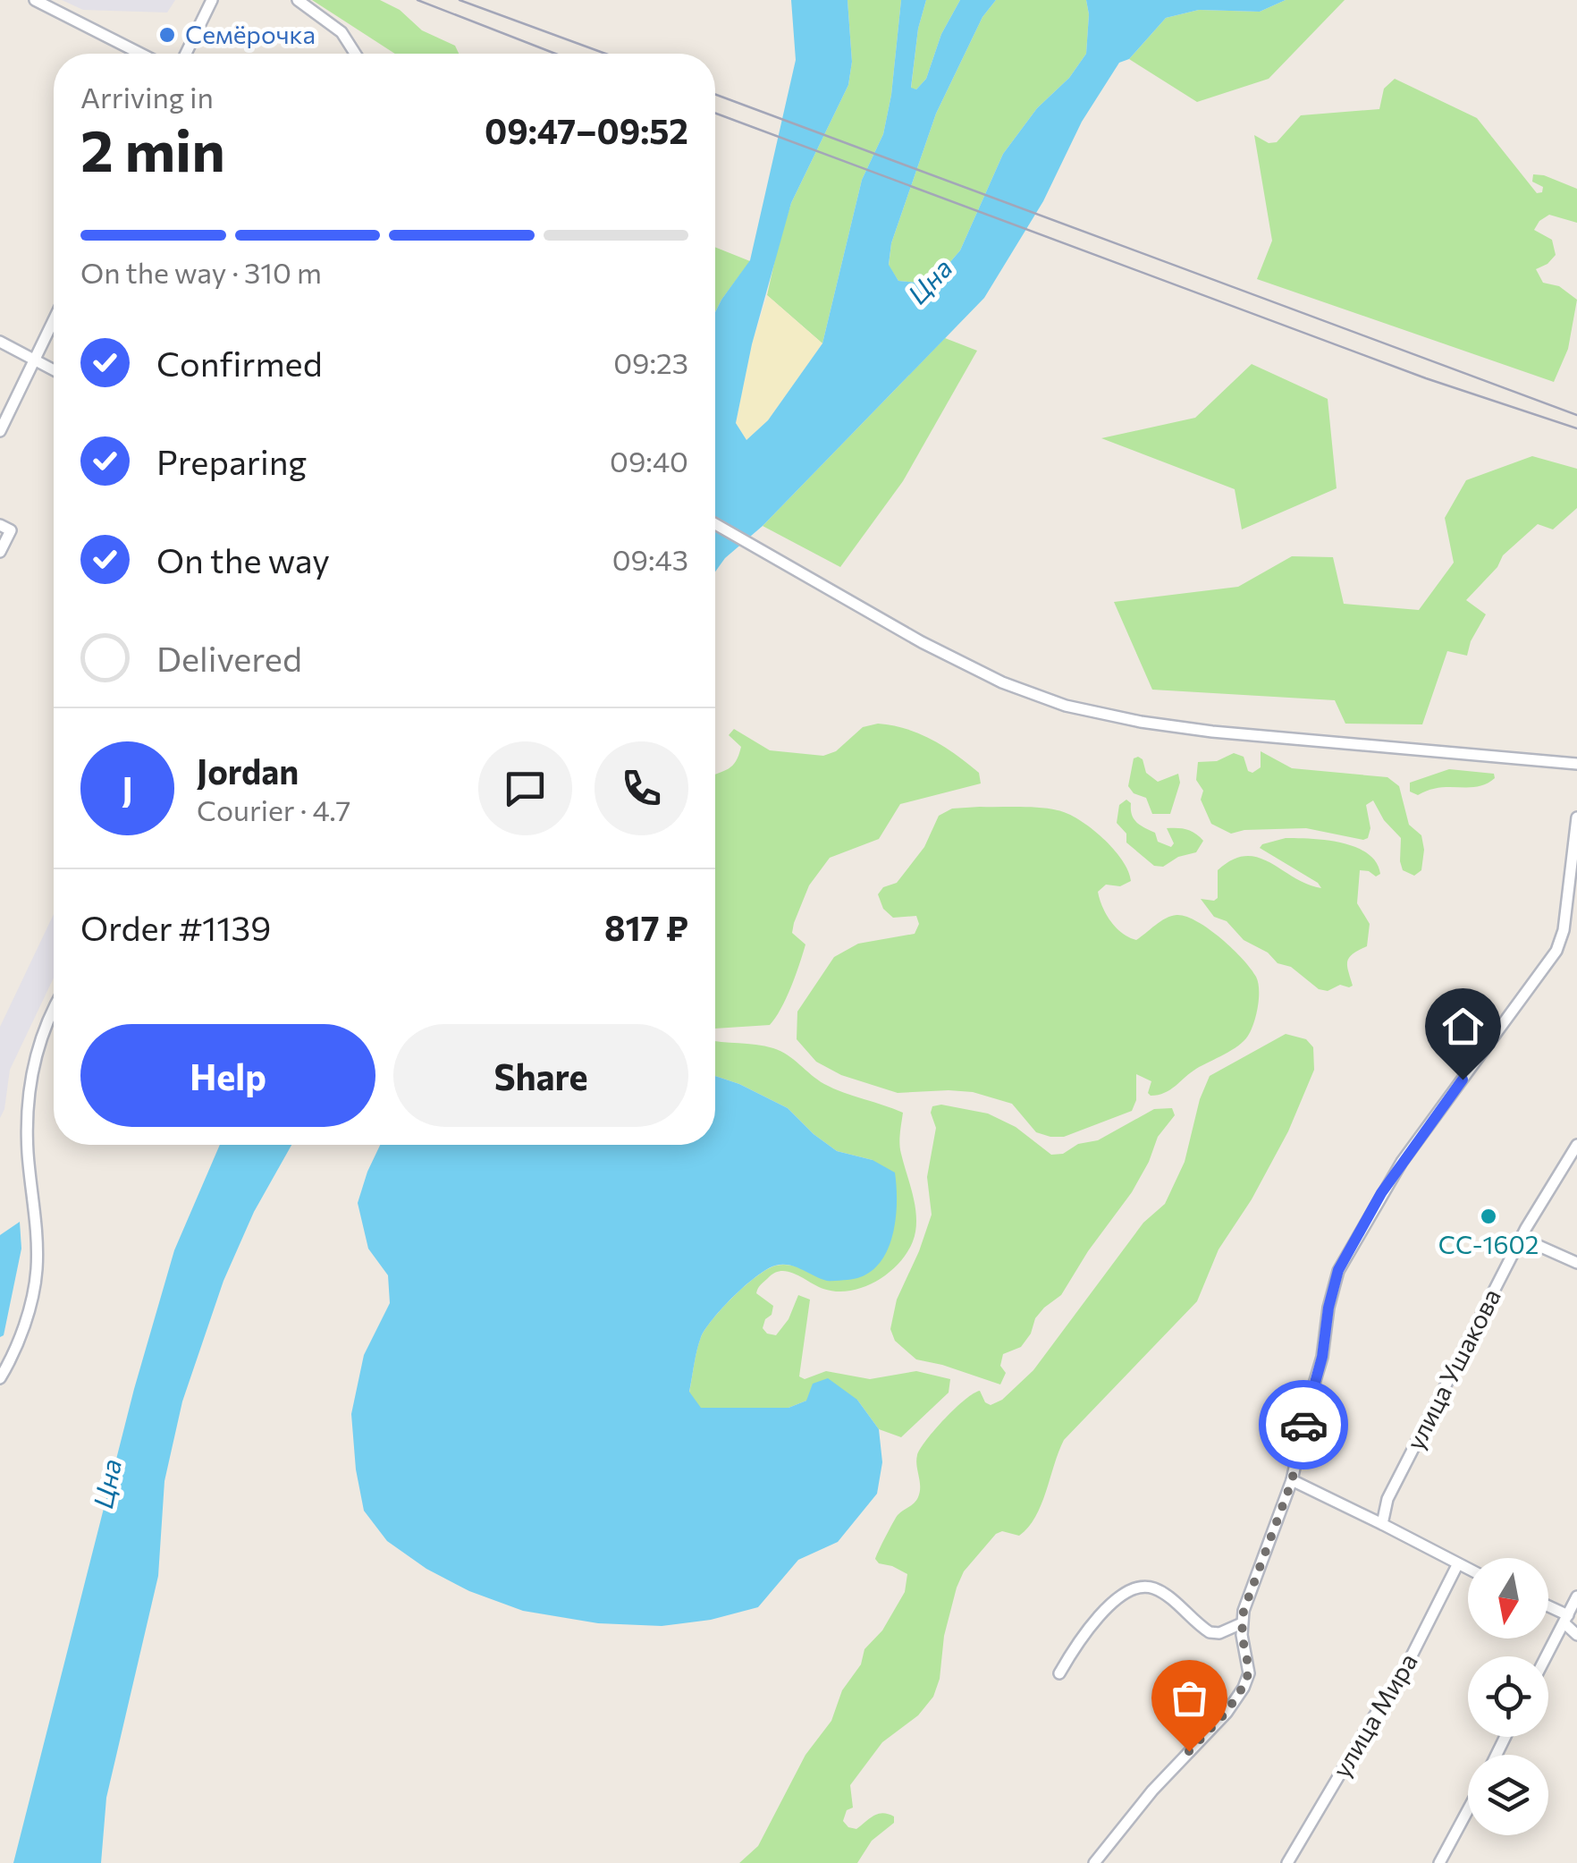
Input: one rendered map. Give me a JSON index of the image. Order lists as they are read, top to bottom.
{
  "streets": {
    "street": ["улица Ушакова", "улица Мира"]
  },
  "water": ["Цна"],
  "places": ["Семёрочка", "СС-1602"],
  "north": "bottom",
  "page": {
    "heading": ["2 min", "Arriving in", "09:47–09:52"],
    "panel": [
      "Jordan",
      "Courier · 4.7",
      "Order #1139",
      "817 ₽"
    ],
    "bar": "On the way · 310 m",
    "list": [
      ["Confirmed", "09:23"],
      ["Preparing", "09:40"],
      ["On the way", "09:43"],
      "Delivered"
    ],
    "round": "J",
    "buttons": ["Help", "Share"]
  }
}
